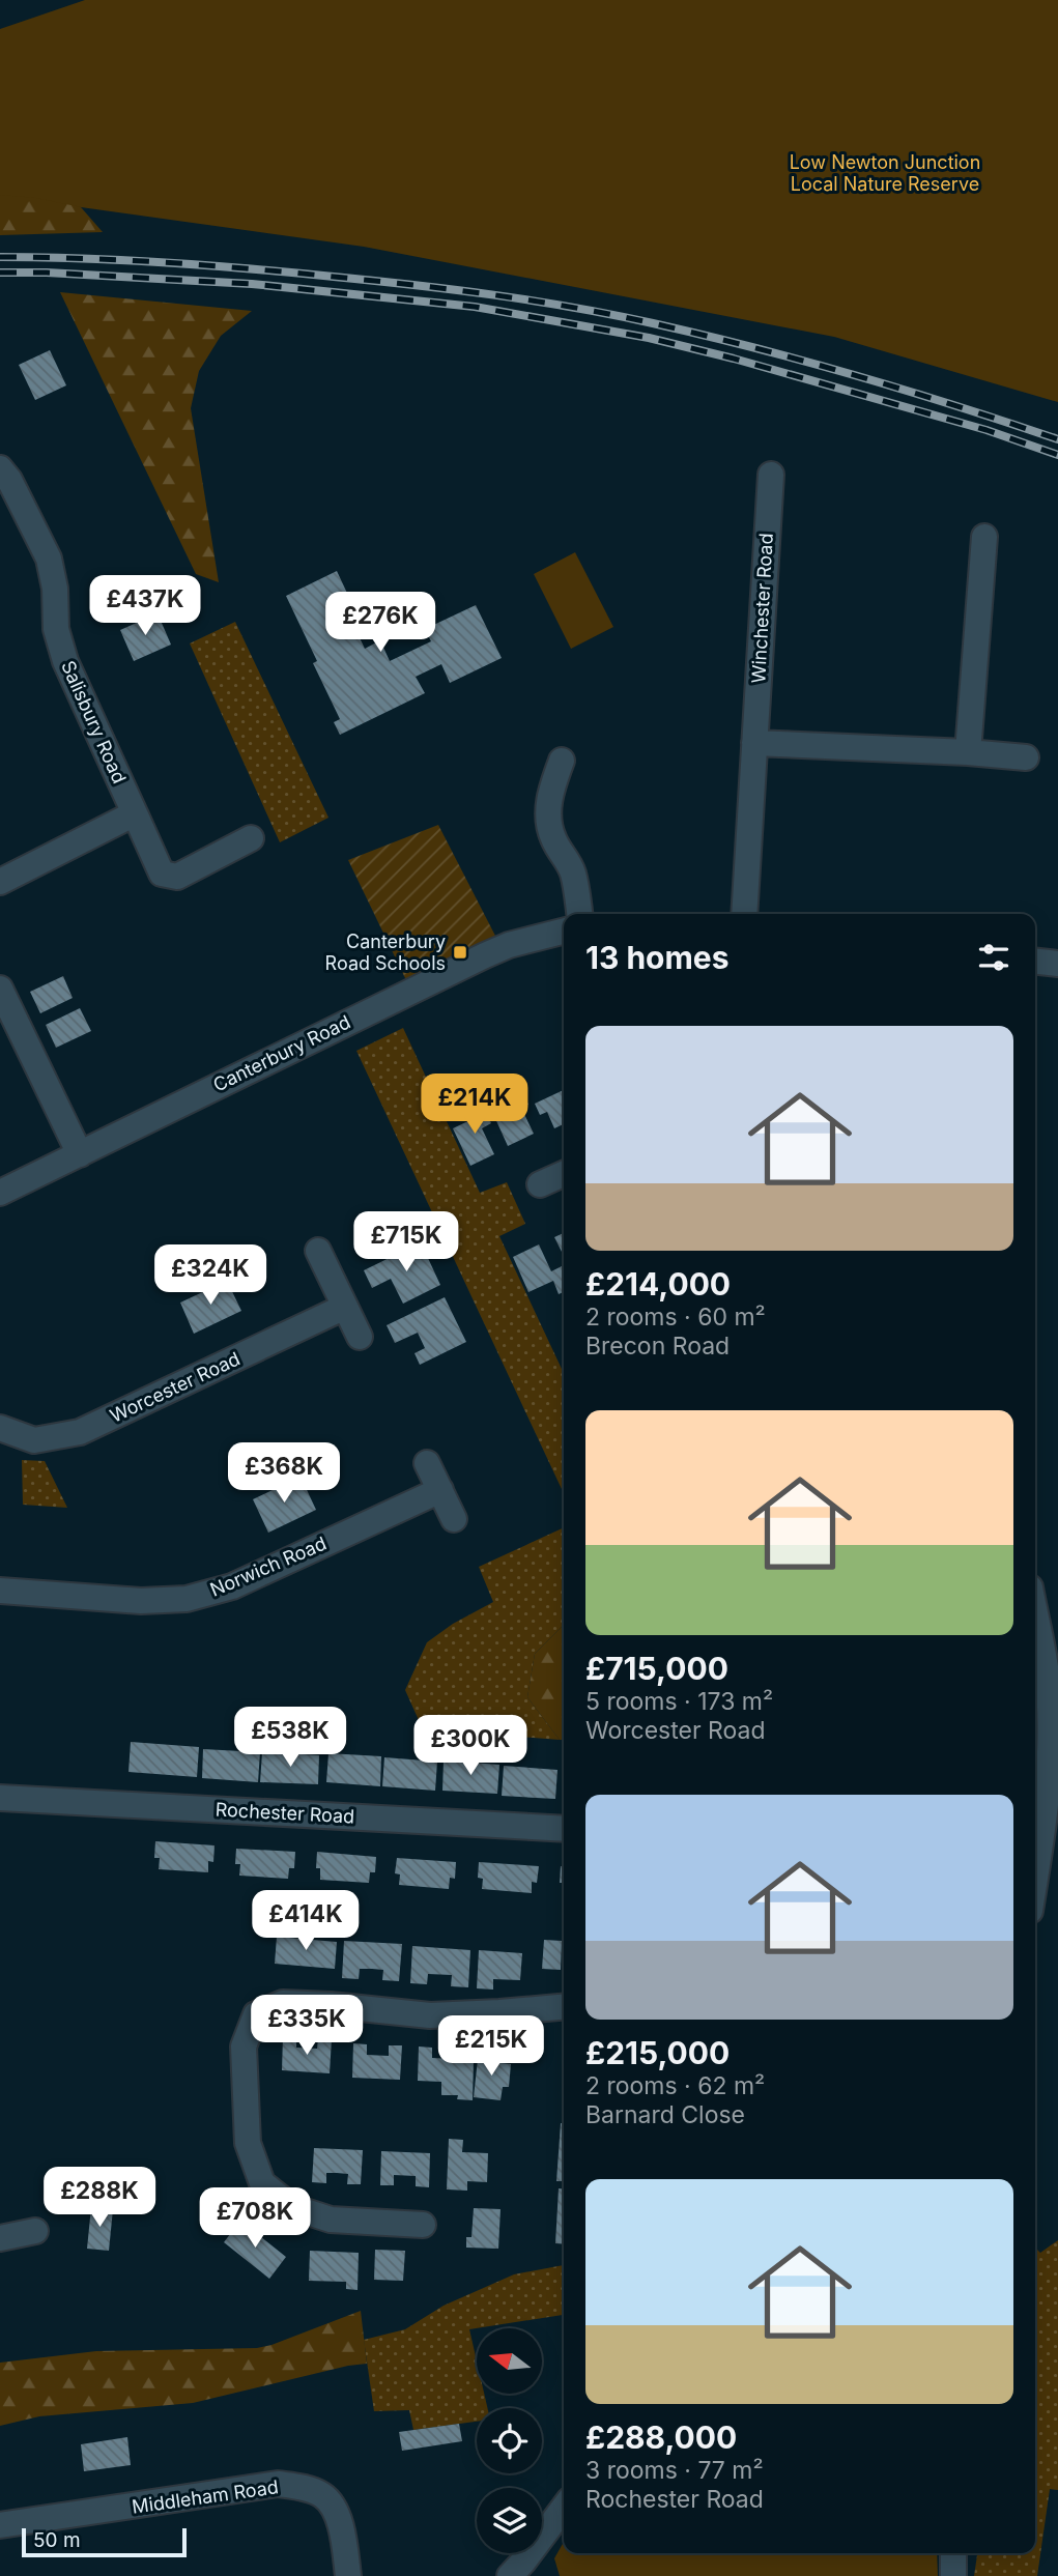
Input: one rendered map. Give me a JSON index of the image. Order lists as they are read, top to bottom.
{
  "streets": {
    "street": [
      "Winchester Road",
      "Salisbury Road",
      "Canterbury Road",
      "Worcester Road",
      "Norwich Road",
      "Rochester Road",
      "Middleham Road"
    ]
  },
  "parks": ["Low Newton Junction Local Nature Reserve"],
  "places": {
    "transit": ["Canterbury Road Schools"]
  },
  "scale_bar": "50 m",
  "north": "left",
  "page": {
    "price": [
      "£437K",
      "£276K",
      "£214K",
      "£715K",
      "£324K",
      "£368K",
      "£538K",
      "£300K",
      "£414K",
      "£335K",
      "£215K",
      "£288K",
      "£708K"
    ],
    "heading": "13 homes",
    "list": [
      {
        "name": "£214,000",
        "note": "2 rooms · 60 m² · Brecon Road"
      },
      {
        "name": "£715,000",
        "note": "5 rooms · 173 m² · Worcester Road"
      },
      {
        "name": "£215,000",
        "note": "2 rooms · 62 m² · Barnard Close"
      },
      {
        "name": "£288,000",
        "note": "3 rooms · 77 m² · Rochester Road"
      }
    ],
    "scale": "50 m"
  }
}
